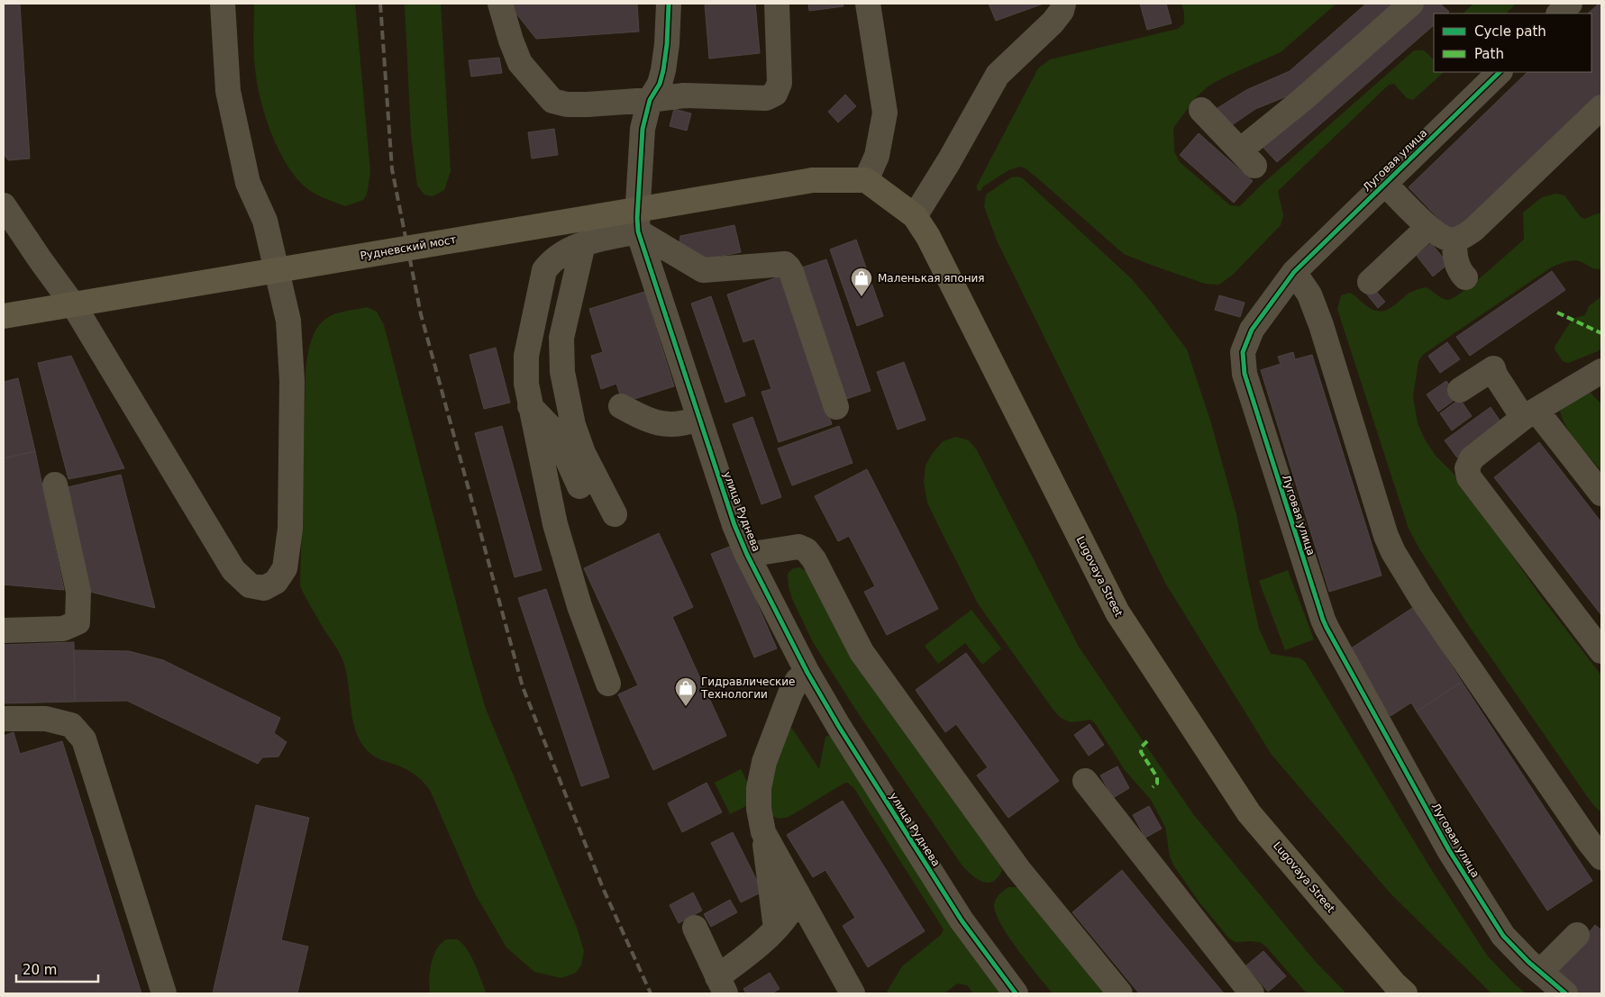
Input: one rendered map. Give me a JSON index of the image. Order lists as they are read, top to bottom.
{
  "streets": {
    "main road": ["Рудневский мост", "Lugovaya Street"],
    "street": ["Луговая улица", "улица Руднева"]
  },
  "crossings": [
    ["Рудневский мост", "Lugovaya Street"]
  ],
  "places": {
    "shop": ["Маленькая япония", "Гидравлические Технологии"]
  },
  "legend": ["Cycle path", "Path"],
  "scale_bar": "20 m"
}
